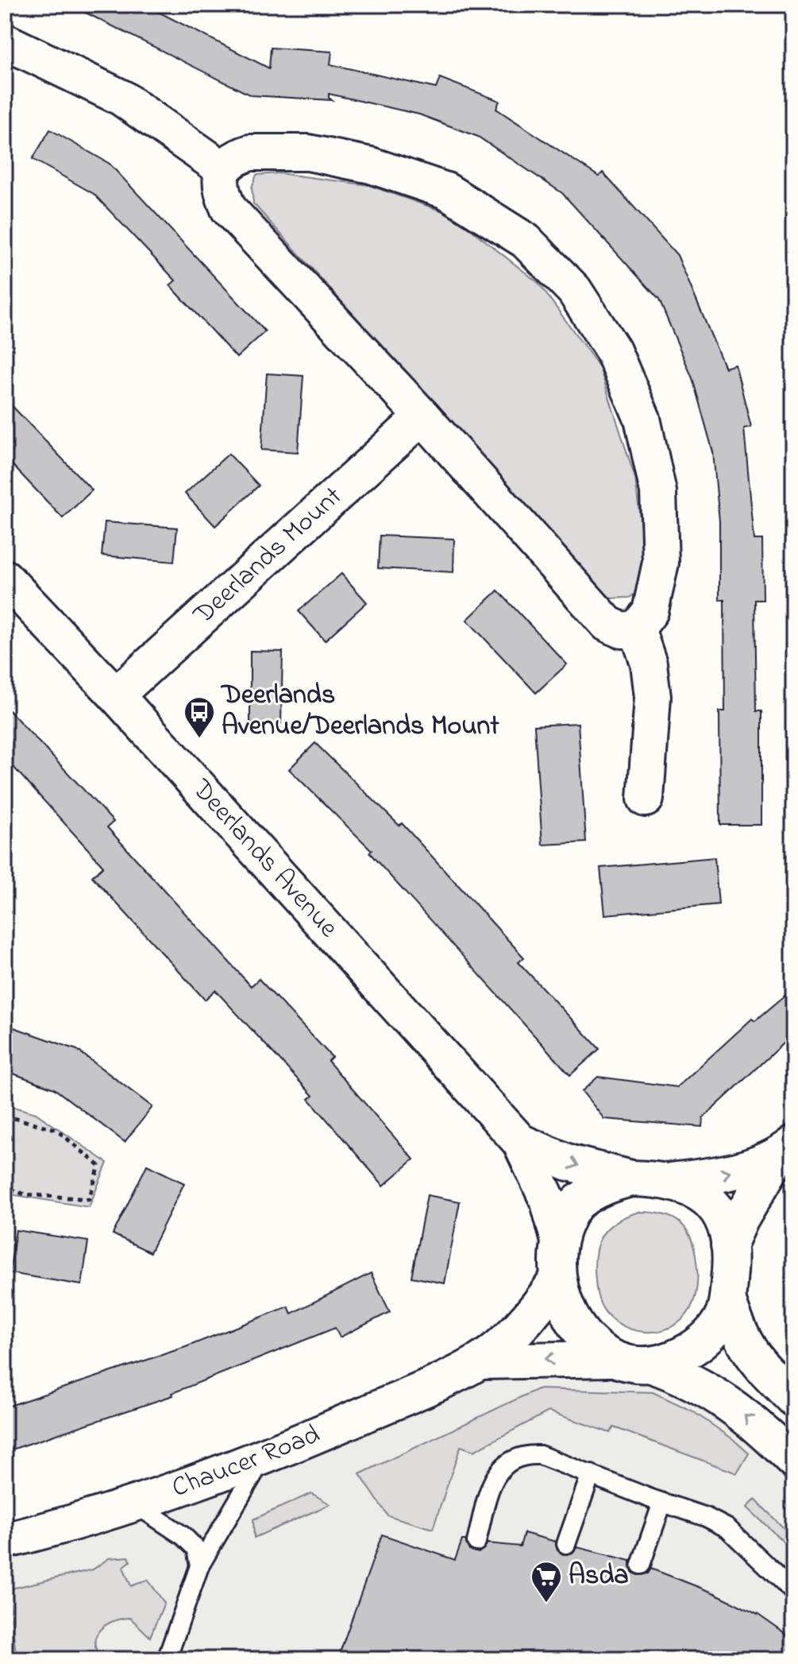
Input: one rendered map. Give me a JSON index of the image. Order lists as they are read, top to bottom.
{
  "streets": {
    "street": ["Deerlands Mount", "Deerlands Avenue", "Chaucer Road"]
  },
  "crossings": [
    ["Deerlands Mount", "Deerlands Avenue"],
    ["Deerlands Avenue", "Chaucer Road"]
  ],
  "places": {
    "bus stop": ["Deerlands Avenue/Deerlands Mount"],
    "supermarket": ["Asda"]
  }
}
